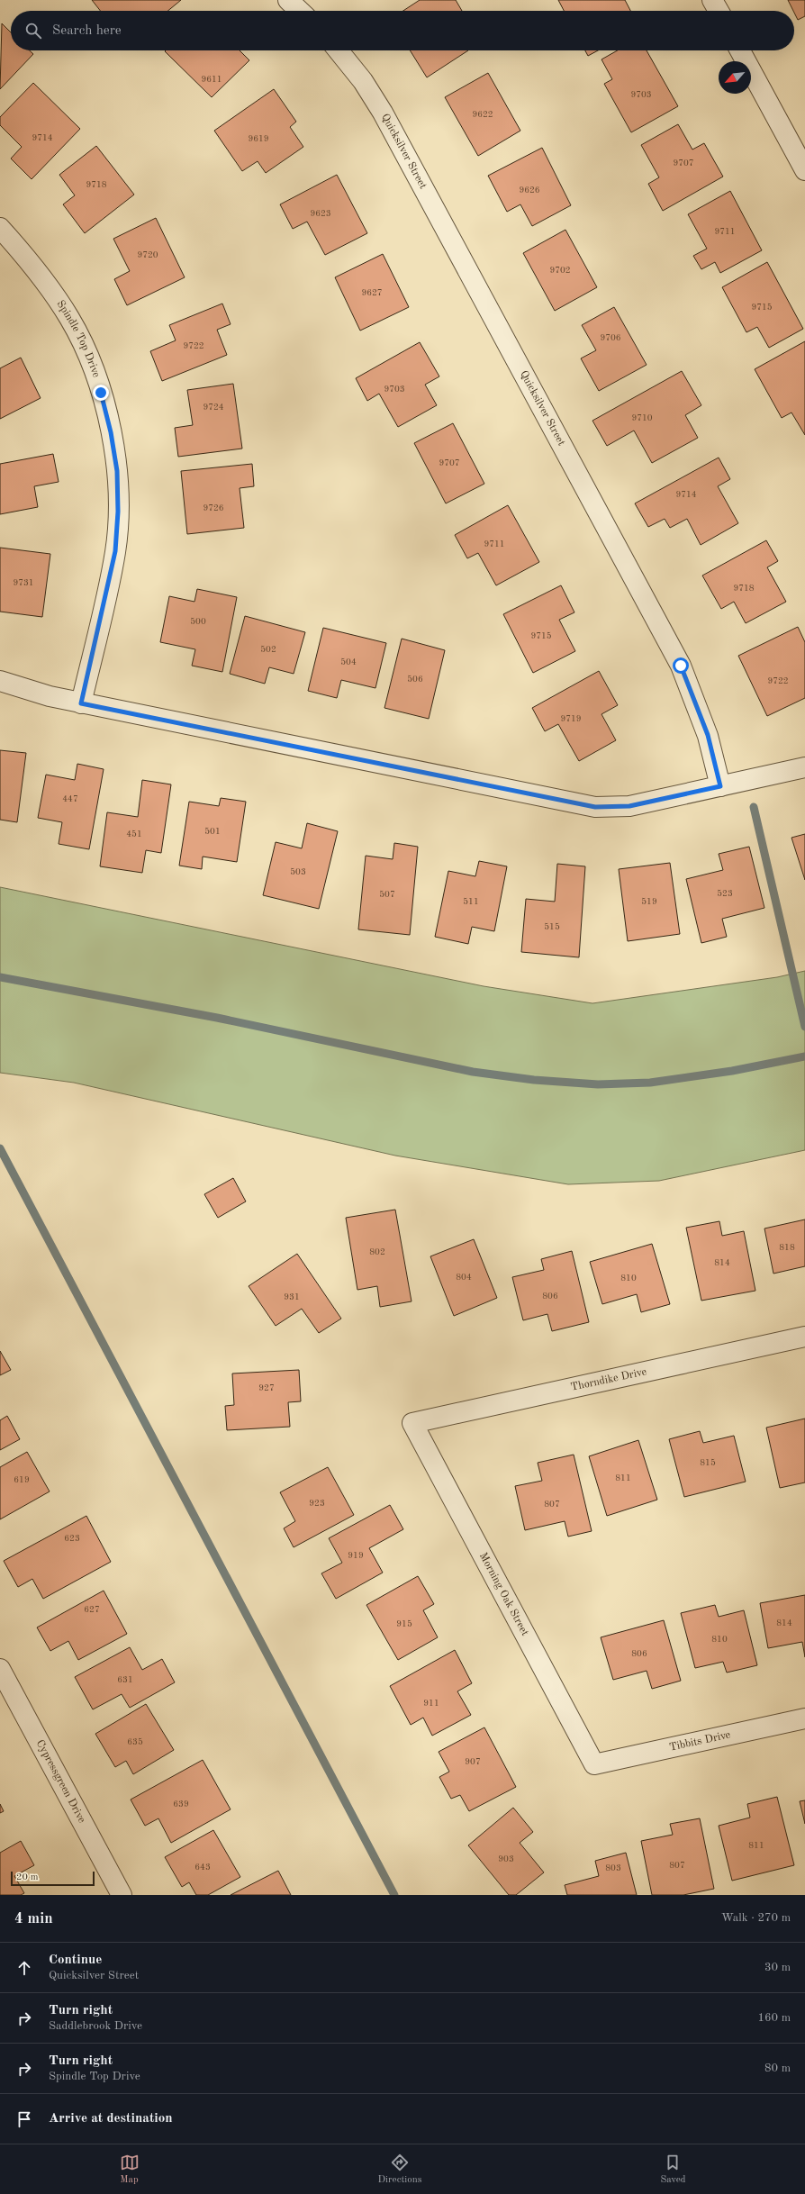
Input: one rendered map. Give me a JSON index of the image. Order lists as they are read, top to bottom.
{
  "streets": {
    "street": [
      "Quicksilver Street",
      "Spindle Top Drive",
      "Thorndike Drive",
      "Morning Oak Street",
      "Tibbits Drive",
      "Cypressgreen Drive"
    ]
  },
  "crossings": [
    ["Thorndike Drive", "Morning Oak Street"],
    ["Morning Oak Street", "Tibbits Drive"]
  ],
  "house_numbers": [
    "9611",
    "9703",
    "9622",
    "9714",
    "9619",
    "9707",
    "9718",
    "9626",
    "9623",
    "9711",
    "9720",
    "9702",
    "9627",
    "9715",
    "9706",
    "9722",
    "9703",
    "9724",
    "9710",
    "9707",
    "9714",
    "9726",
    "9711",
    "9731",
    "9718",
    "500",
    "9715",
    "502",
    "504",
    "506",
    "9722",
    "9719",
    "447",
    "501",
    "451",
    "503",
    "523",
    "507",
    "511",
    "519",
    "515",
    "818",
    "802",
    "814",
    "804",
    "810",
    "806",
    "931",
    "927",
    "815",
    "811",
    "619",
    "923",
    "807",
    "623",
    "919",
    "627",
    "814",
    "915",
    "810",
    "806",
    "631",
    "911",
    "635",
    "907",
    "639",
    "811",
    "903",
    "807",
    "643",
    "803"
  ],
  "scale_bar": "20 m",
  "north": "bottom left",
  "page": {
    "search": "Search here",
    "scale": "20 m",
    "heading": ["4 min", "Walk · 270 m"],
    "list": [
      ["Continue", "Quicksilver Street", "30 m"],
      ["Turn right", "Saddlebrook Drive", "160 m"],
      ["Turn right", "Spindle Top Drive", "80 m"],
      "Arrive at destination"
    ],
    "nav": ["Map", "Directions", "Saved"]
  }
}
